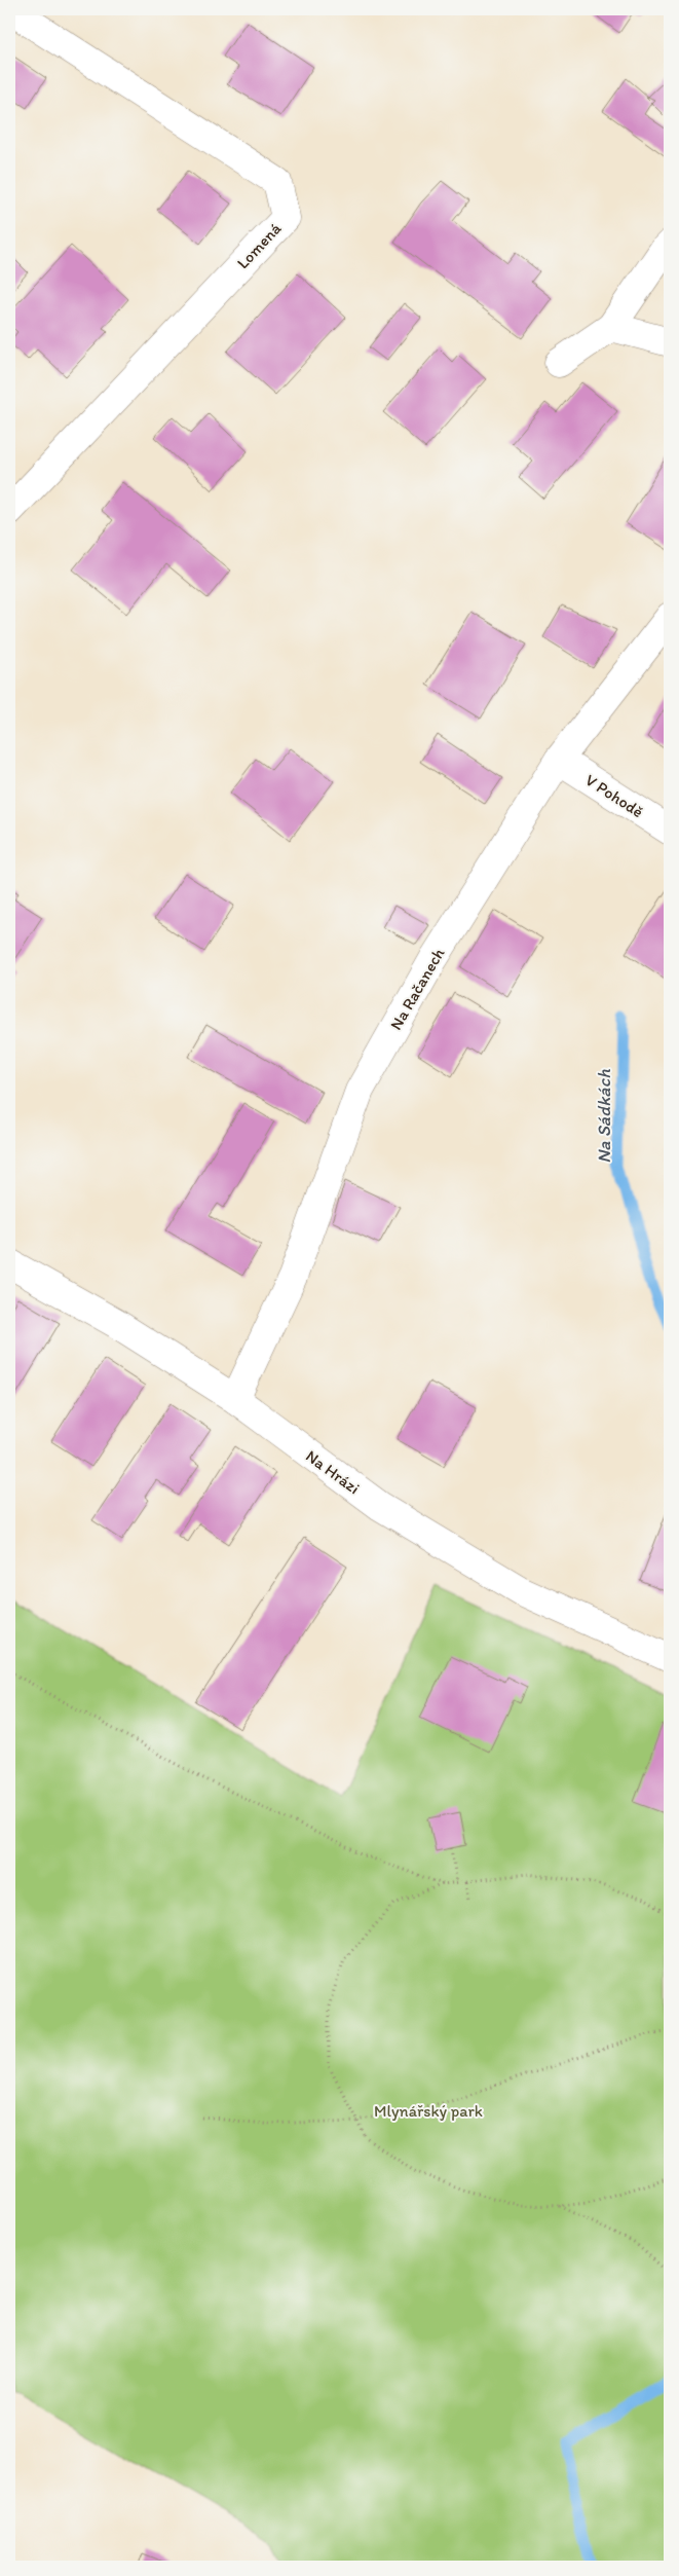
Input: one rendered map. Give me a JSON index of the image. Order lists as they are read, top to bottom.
{
  "streets": {
    "street": [
      "Lomená",
      "V Pohodě",
      "Na Račanech",
      "Na Hrázi"
    ]
  },
  "crossings": [
    ["V Pohodě", "Na Račanech"],
    ["Na Račanech", "Na Hrázi"]
  ],
  "water": ["Na Sádkách"],
  "parks": ["Mlynářský park"]
}
